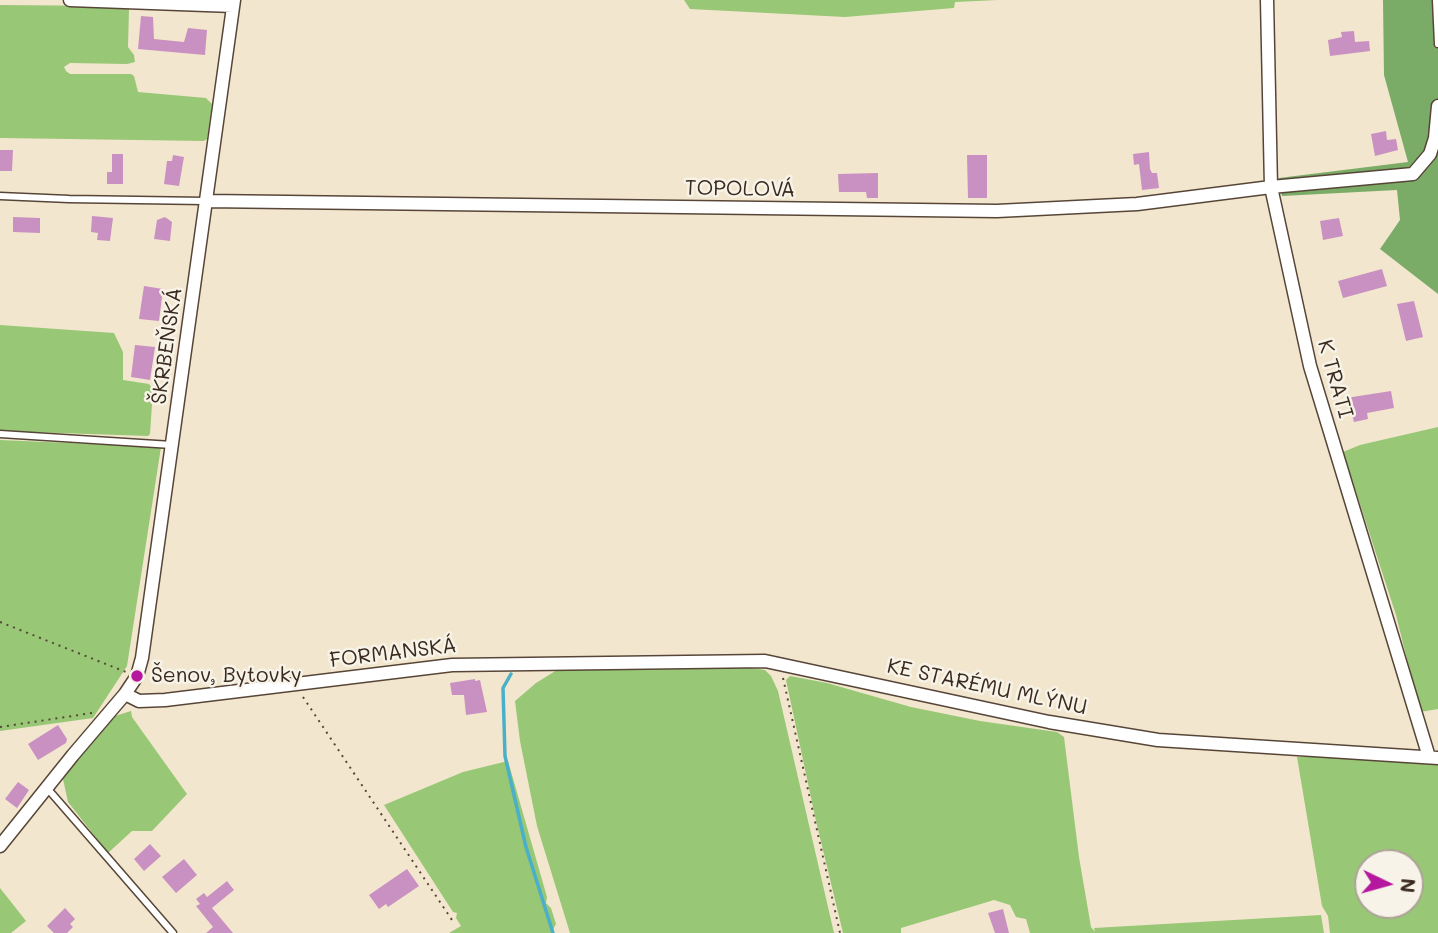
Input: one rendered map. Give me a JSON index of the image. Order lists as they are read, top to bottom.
{
  "streets": {
    "street": [
      "TOPOLOVÁ",
      "ŠKRBEŇSKÁ",
      "K TRATI",
      "FORMANSKÁ",
      "KE STARÉMU MLÝNU"
    ]
  },
  "crossings": [
    ["TOPOLOVÁ", "ŠKRBEŇSKÁ"],
    ["TOPOLOVÁ", "K TRATI"],
    ["ŠKRBEŇSKÁ", "FORMANSKÁ"],
    ["K TRATI", "KE STARÉMU MLÝNU"],
    ["FORMANSKÁ", "KE STARÉMU MLÝNU"]
  ],
  "places": ["Šenov, Bytovky"],
  "north": "right"
}
